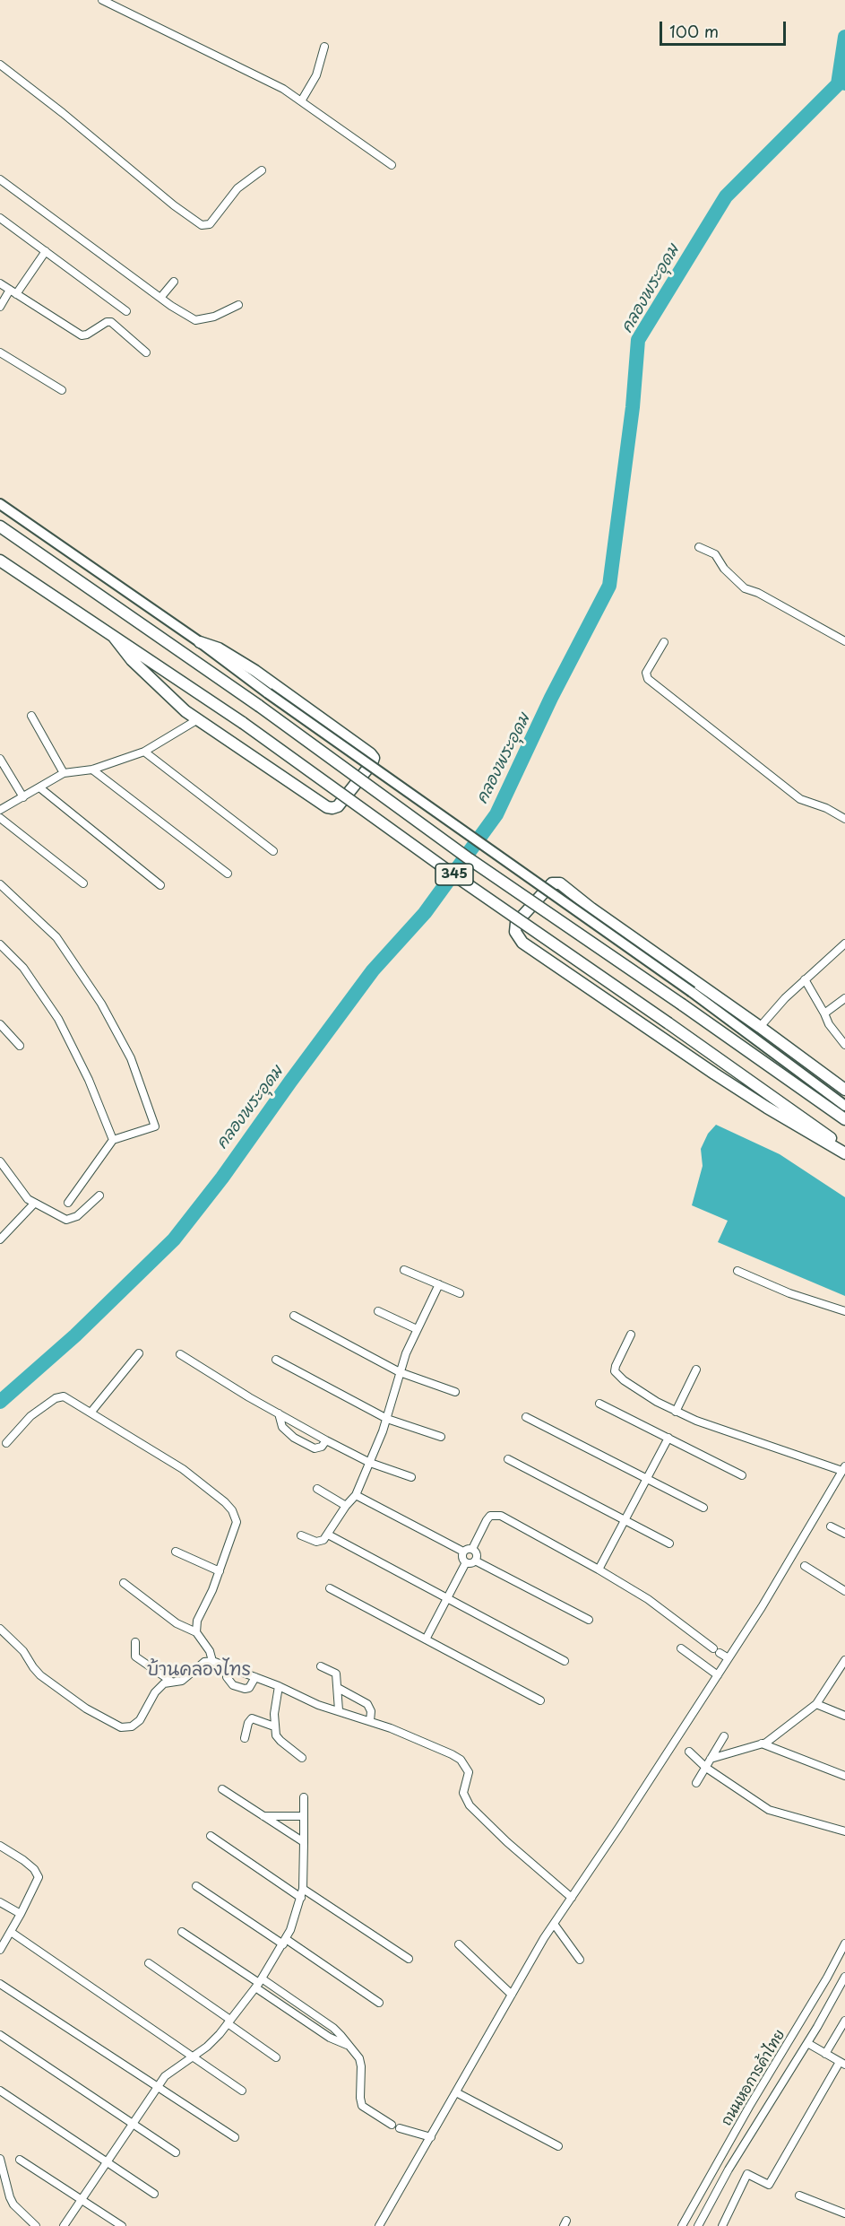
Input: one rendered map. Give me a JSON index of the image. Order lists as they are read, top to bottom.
{
  "streets": {
    "main road": ["345"],
    "street": ["ถนนหอการค้าไทย"]
  },
  "districts": ["บ้านคลองไทร"],
  "water": ["คลองพระอุดม"],
  "scale_bar": "100 m"
}
